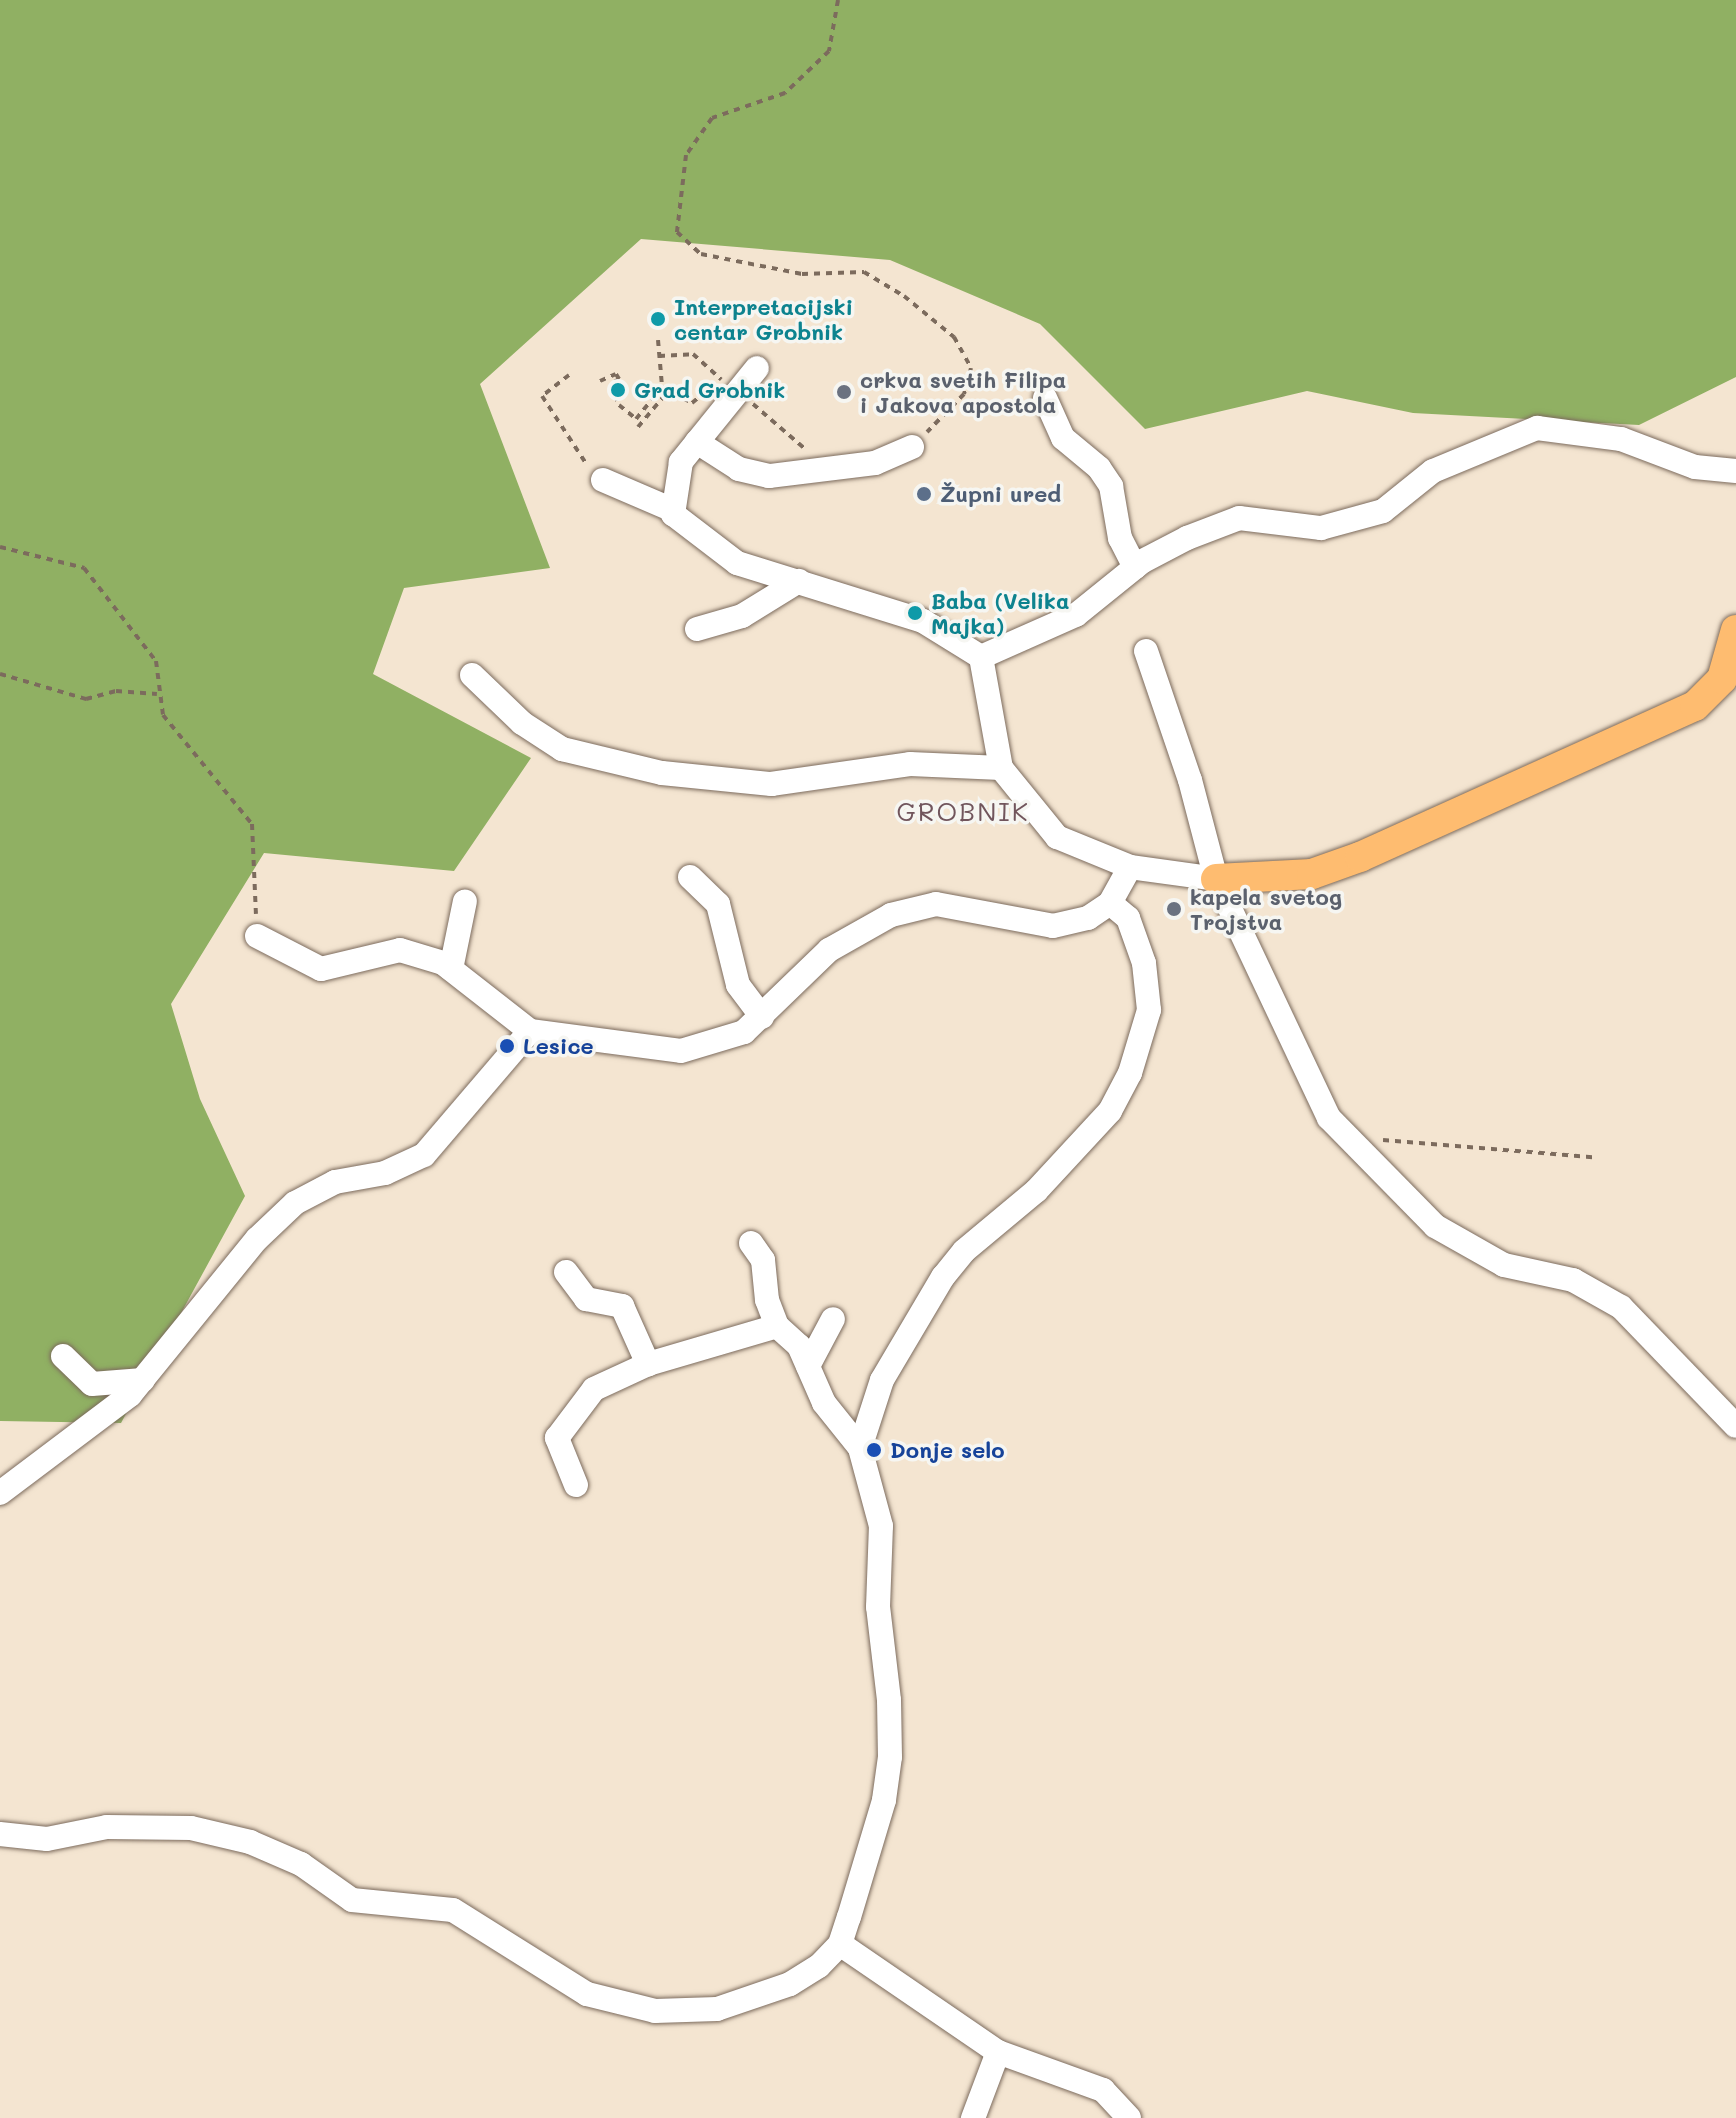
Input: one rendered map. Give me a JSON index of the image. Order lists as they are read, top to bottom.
{
  "districts": ["GROBNIK"],
  "places": [
    "Interpretacijski centar Grobnik",
    "Grad Grobnik",
    "crkva svetih Filipa i Jakova apostola",
    "Župni ured",
    "Baba (Velika Majka)",
    "kapela svetog Trojstva",
    "Lesice",
    "Donje selo"
  ]
}
